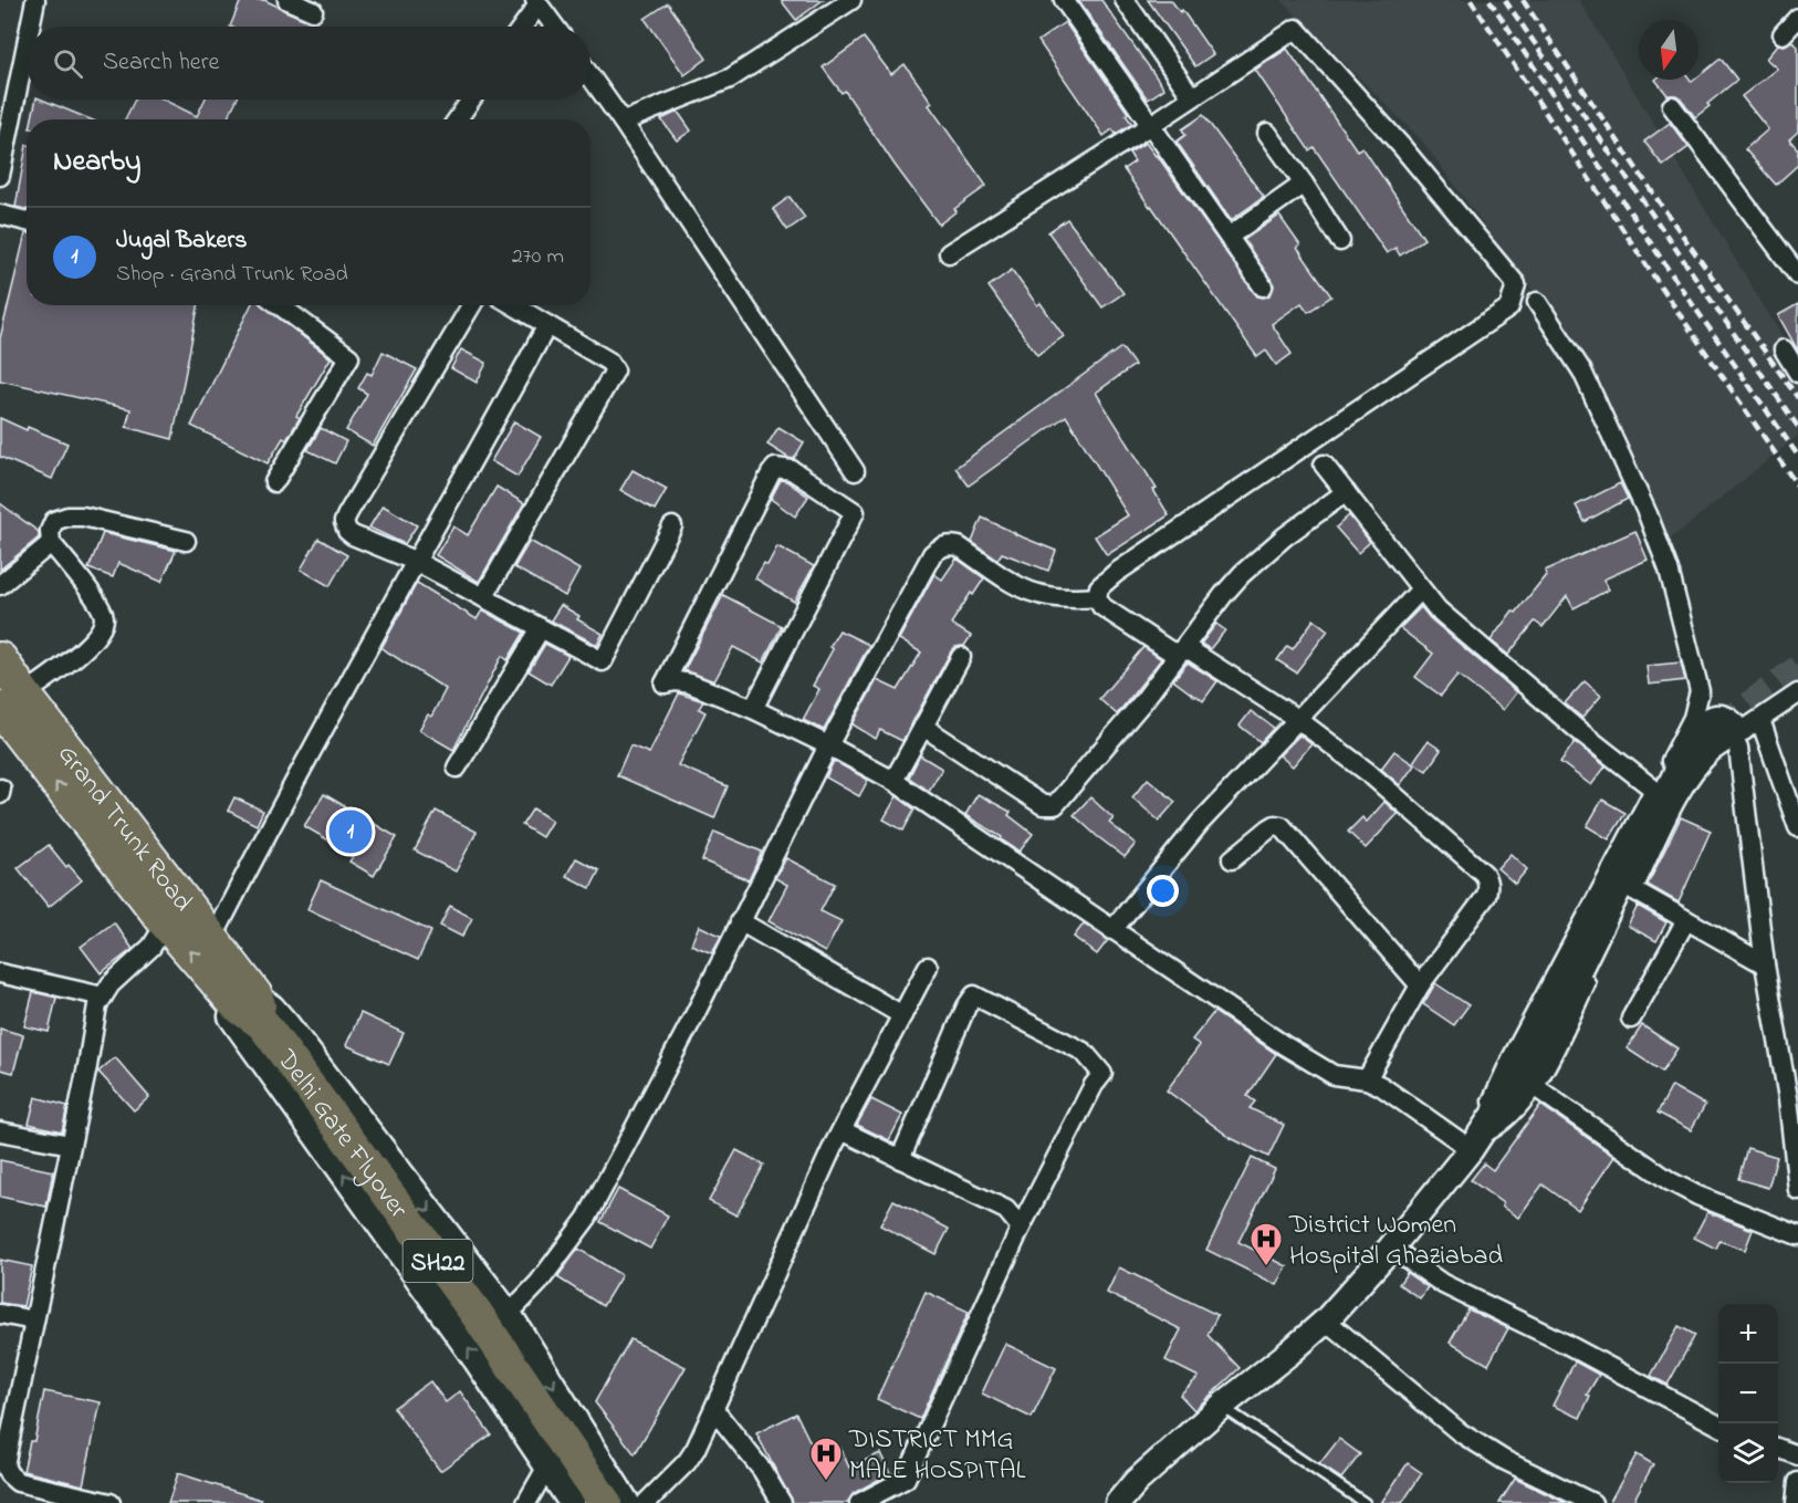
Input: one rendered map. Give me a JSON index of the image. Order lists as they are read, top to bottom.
{
  "streets": {
    "highway": ["Grand Trunk Road", "Delhi Gate Flyover", "SH22"]
  },
  "crossings": [
    ["Grand Trunk Road", "Delhi Gate Flyover"]
  ],
  "places": {
    "hospital": ["District Women Hospital Ghaziabad", "DISTRICT MMG MALE HOSPITAL"]
  },
  "north": "bottom",
  "page": {
    "search": "Search here",
    "heading": "Nearby",
    "list": [
      {
        "mark": "1",
        "name": "Jugal Bakers",
        "note": "Shop · Grand Trunk Road",
        "value": "270 m"
      }
    ],
    "pins": "1",
    "map_buttons": ["+", "−"]
  }
}
